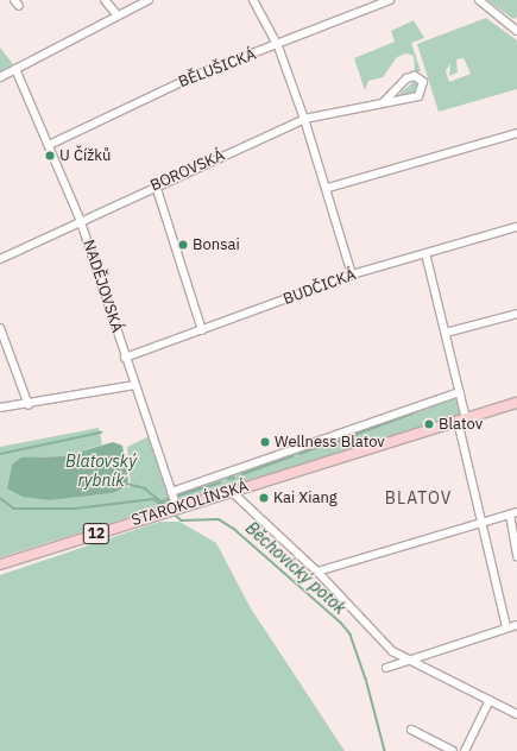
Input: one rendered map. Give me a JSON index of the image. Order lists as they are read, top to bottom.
{
  "streets": {
    "main road": ["STAROKOLÍNSKÁ", "12"],
    "street": [
      "BĚLUŠICKÁ",
      "BOROVSKÁ",
      "NADĚJOVSKÁ",
      "BUDČICKÁ"
    ]
  },
  "crossings": [
    ["BĚLUŠICKÁ", "NADĚJOVSKÁ"],
    ["BOROVSKÁ", "NADĚJOVSKÁ"],
    ["NADĚJOVSKÁ", "BUDČICKÁ"],
    ["NADĚJOVSKÁ", "STAROKOLÍNSKÁ"]
  ],
  "districts": ["BLATOV"],
  "water": ["Blatovský rybník", "Běchovický potok"],
  "places": [
    "U Čížků",
    "Bonsai",
    "Blatov",
    "Wellness Blatov",
    "Kai Xiang"
  ]
}
